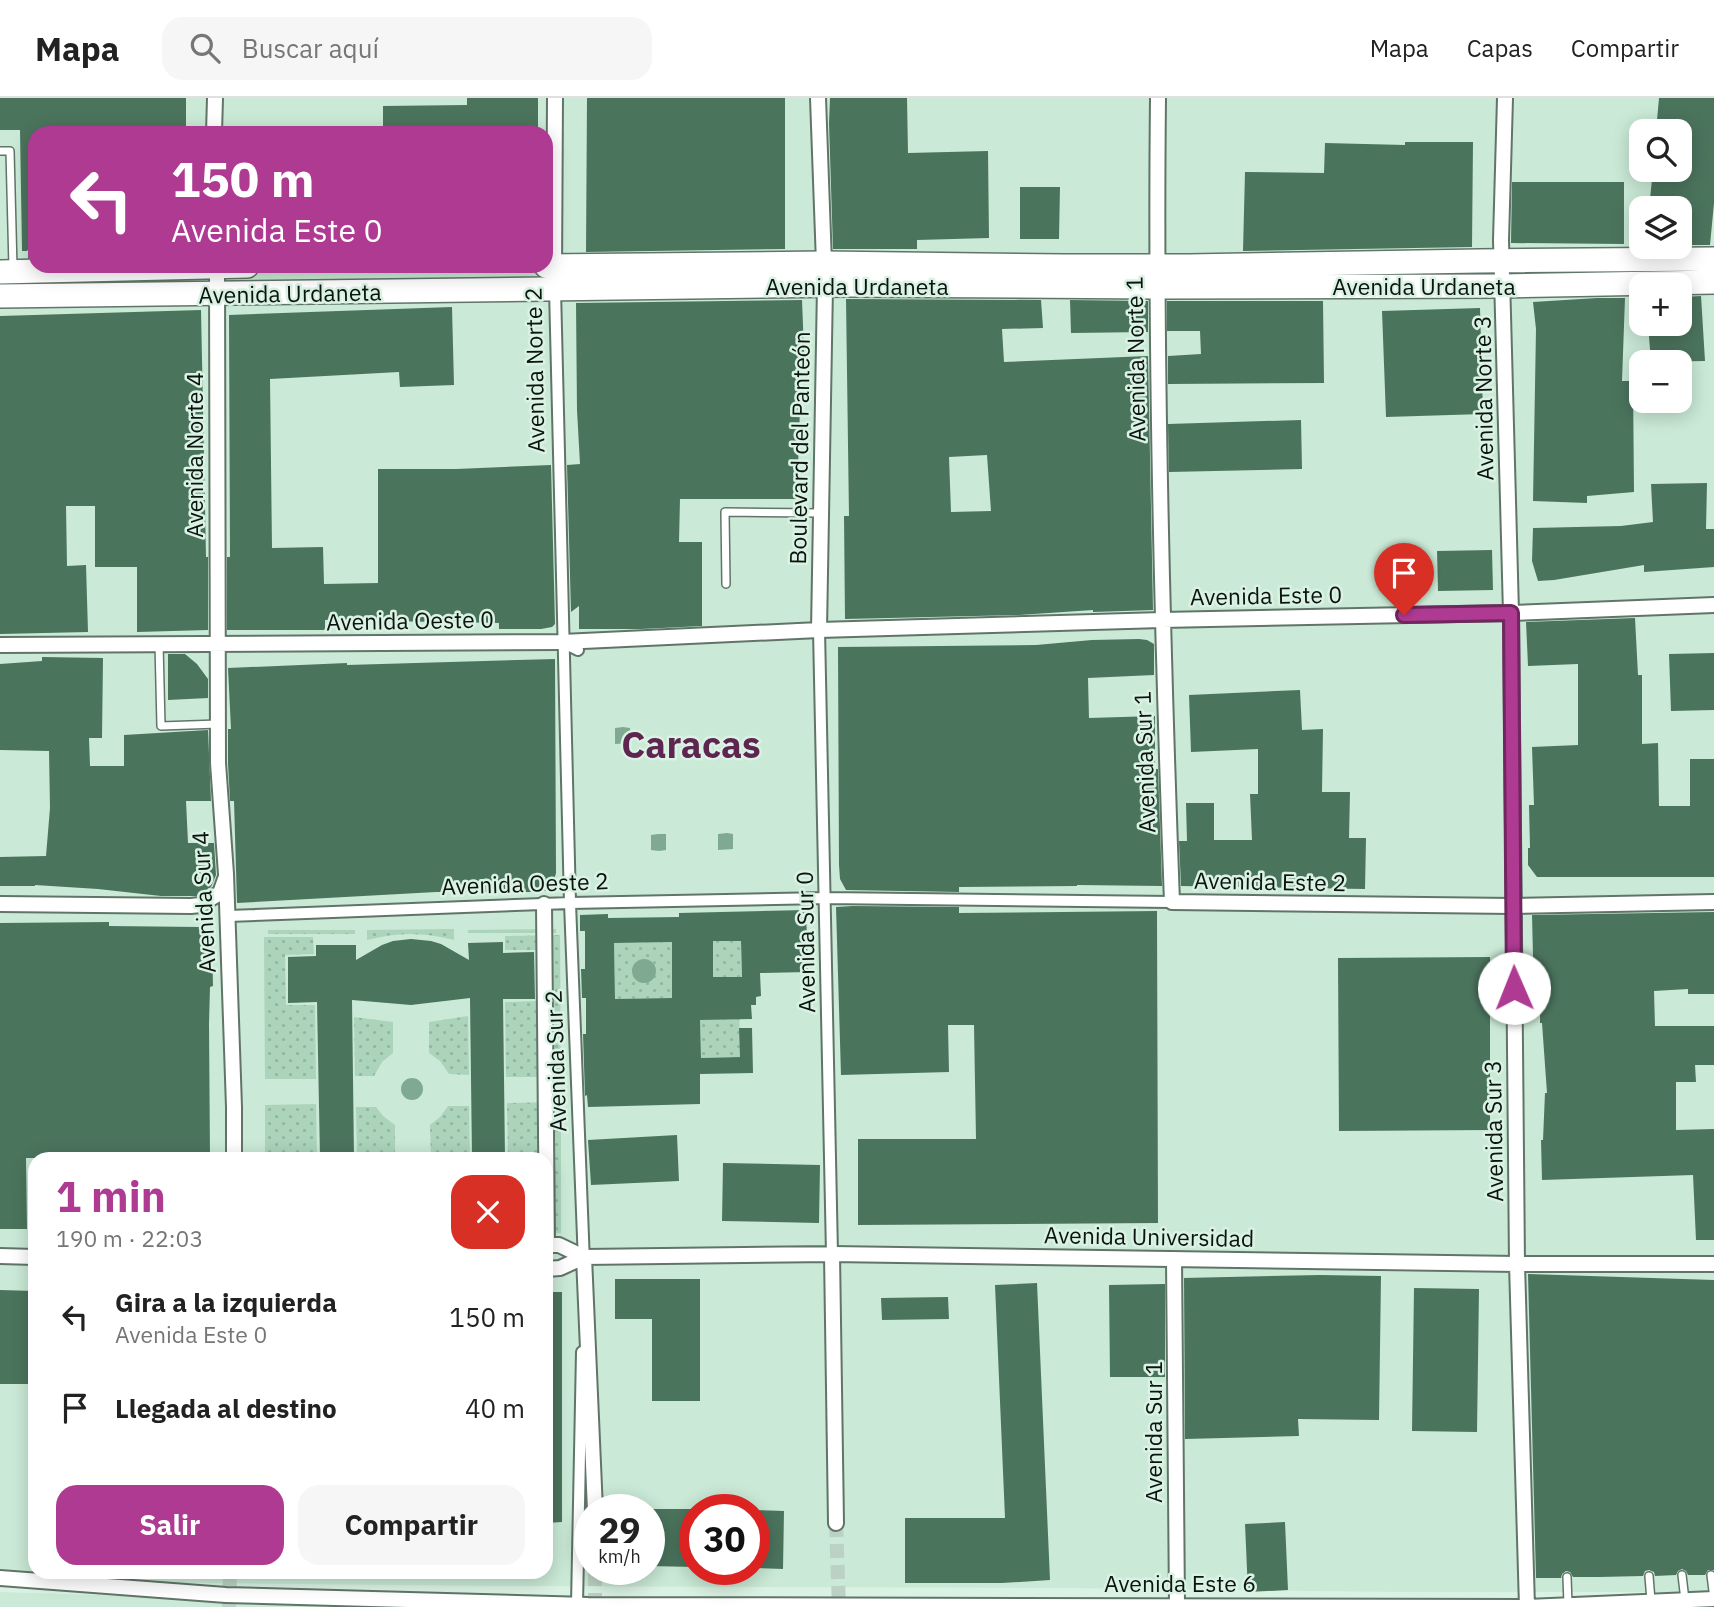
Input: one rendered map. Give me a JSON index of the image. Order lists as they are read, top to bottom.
{
  "streets": {
    "main road": ["Avenida Urdaneta"],
    "street": [
      "Avenida Norte 1",
      "Avenida Norte 2",
      "Avenida Norte 3",
      "Boulevard del Panteón",
      "Avenida Norte 4",
      "Avenida Este 0",
      "Avenida Oeste 0",
      "Avenida Sur 1",
      "Avenida Este 2",
      "Avenida Oeste 2",
      "Avenida Sur 4",
      "Avenida Sur 0",
      "Avenida Sur 2",
      "Avenida Sur 3",
      "Avenida Universidad",
      "Avenida Este 6"
    ]
  },
  "crossings": [
    ["Avenida Urdaneta", "Avenida Norte 1"],
    ["Avenida Urdaneta", "Avenida Norte 2"],
    ["Avenida Urdaneta", "Avenida Norte 3"],
    ["Avenida Urdaneta", "Boulevard del Panteón"],
    ["Avenida Urdaneta", "Avenida Norte 4"],
    ["Avenida Norte 1", "Avenida Este 0"],
    ["Avenida Norte 1", "Avenida Sur 1"],
    ["Avenida Norte 2", "Avenida Oeste 0"],
    ["Avenida Norte 2", "Avenida Sur 2"],
    ["Avenida Norte 3", "Avenida Este 0"],
    ["Avenida Norte 3", "Avenida Sur 3"],
    ["Boulevard del Panteón", "Avenida Este 0"],
    ["Boulevard del Panteón", "Avenida Oeste 0"],
    ["Boulevard del Panteón", "Avenida Sur 0"],
    ["Avenida Norte 4", "Avenida Oeste 0"],
    ["Avenida Norte 4", "Avenida Sur 4"],
    ["Avenida Este 0", "Avenida Oeste 0"],
    ["Avenida Este 0", "Avenida Sur 1"],
    ["Avenida Este 0", "Avenida Sur 0"],
    ["Avenida Este 0", "Avenida Sur 3"],
    ["Avenida Oeste 0", "Avenida Sur 4"],
    ["Avenida Oeste 0", "Avenida Sur 0"],
    ["Avenida Oeste 0", "Avenida Sur 2"],
    ["Avenida Sur 1", "Avenida Este 2"],
    ["Avenida Sur 1", "Avenida Universidad"],
    ["Avenida Sur 1", "Avenida Este 6"],
    ["Avenida Este 2", "Avenida Oeste 2"],
    ["Avenida Este 2", "Avenida Sur 0"],
    ["Avenida Este 2", "Avenida Sur 3"],
    ["Avenida Oeste 2", "Avenida Sur 4"],
    ["Avenida Oeste 2", "Avenida Sur 0"],
    ["Avenida Oeste 2", "Avenida Sur 2"],
    ["Avenida Sur 0", "Avenida Universidad"],
    ["Avenida Sur 2", "Avenida Universidad"],
    ["Avenida Sur 2", "Avenida Este 6"],
    ["Avenida Sur 3", "Avenida Universidad"],
    ["Avenida Sur 3", "Avenida Este 6"]
  ],
  "districts": ["Caracas"],
  "page": {
    "header": "Mapa",
    "search": "Buscar aquí",
    "nav": ["Mapa", "Capas", "Compartir"],
    "map_buttons": ["+", "−"],
    "turn": ["150 m", "Avenida Este 0"],
    "heading": ["1 min", "190 m · 22:03"],
    "list": [
      {
        "name": "Gira a la izquierda",
        "note": "Avenida Este 0",
        "value": "150 m"
      },
      {
        "name": "Llegada al destino",
        "value": "40 m"
      }
    ],
    "buttons": ["Salir", "Compartir"],
    "speed": "29 km/h",
    "limit": "30"
  }
}
